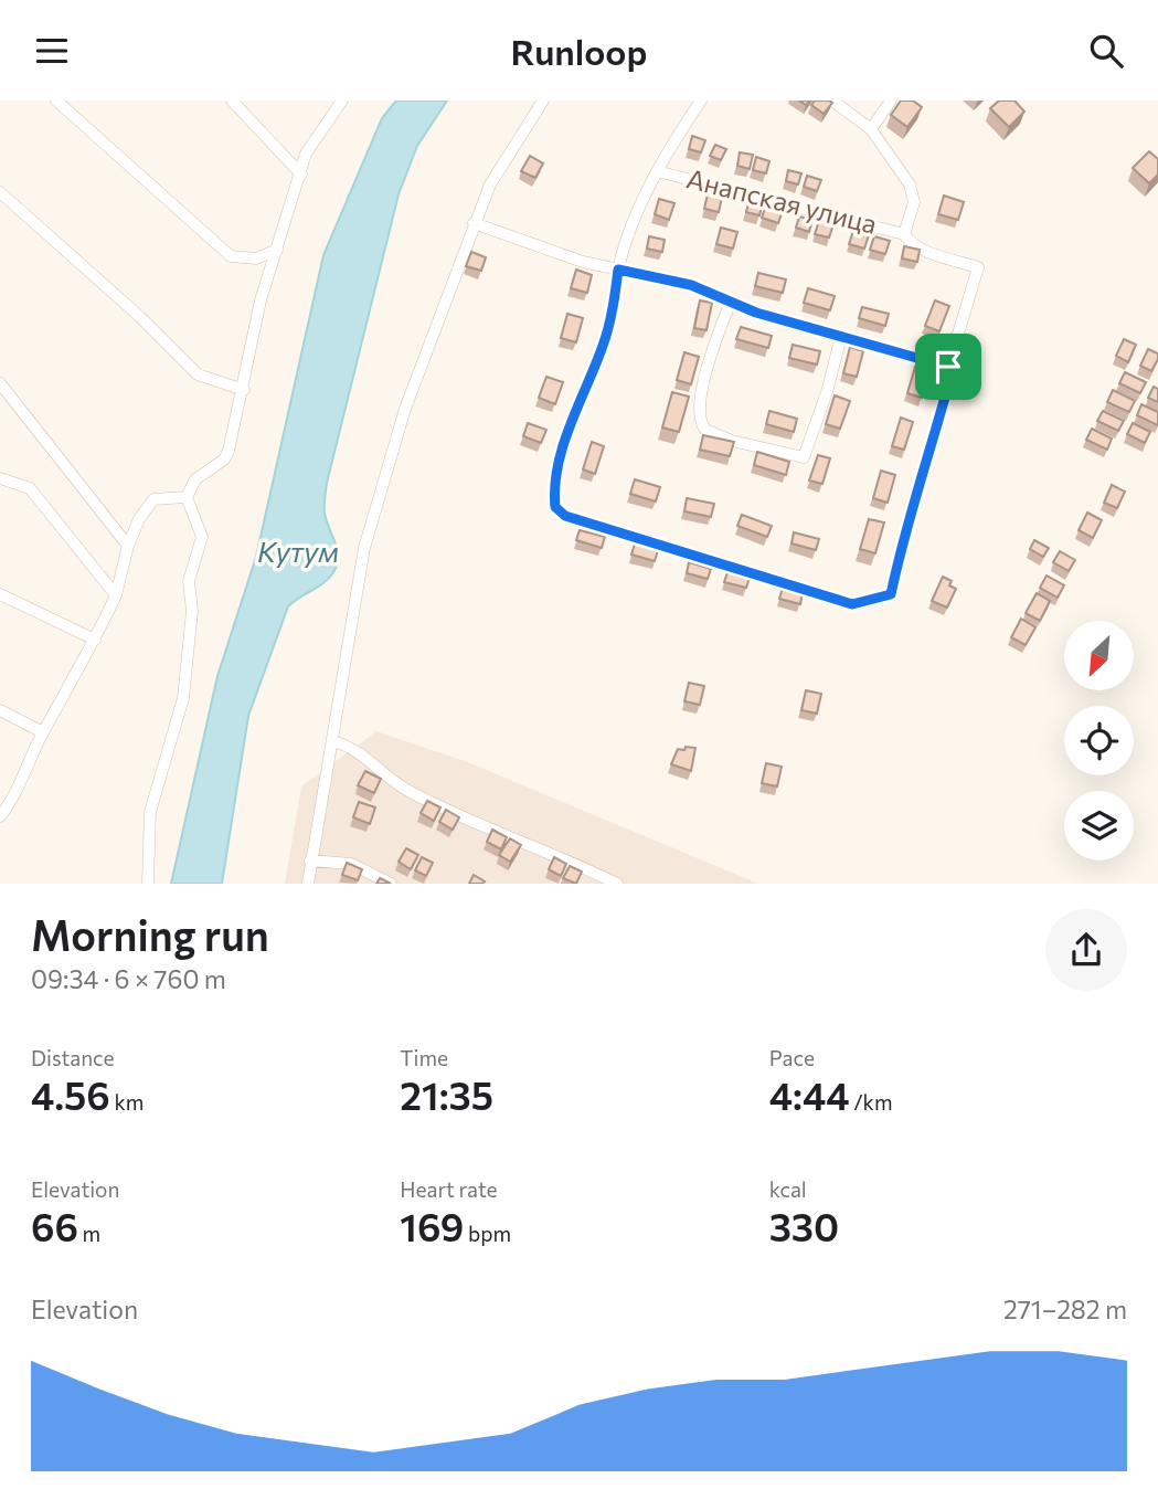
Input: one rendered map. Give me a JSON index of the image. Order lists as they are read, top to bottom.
{
  "streets": {
    "street": ["Анапская улица"]
  },
  "water": ["Кутум"],
  "north": "bottom left",
  "page": {
    "header": "Runloop",
    "heading": ["Morning run", "09:34 · 6 × 760 m"],
    "stats": [
      ["Distance", "4.56 km"],
      ["Time", "21:35"],
      ["Pace", "4:44 /km"],
      ["Elevation", "66 m"],
      ["Heart rate", "169 bpm"],
      ["kcal", "330"]
    ],
    "chart": ["Elevation", "271–282 m"]
  }
}
